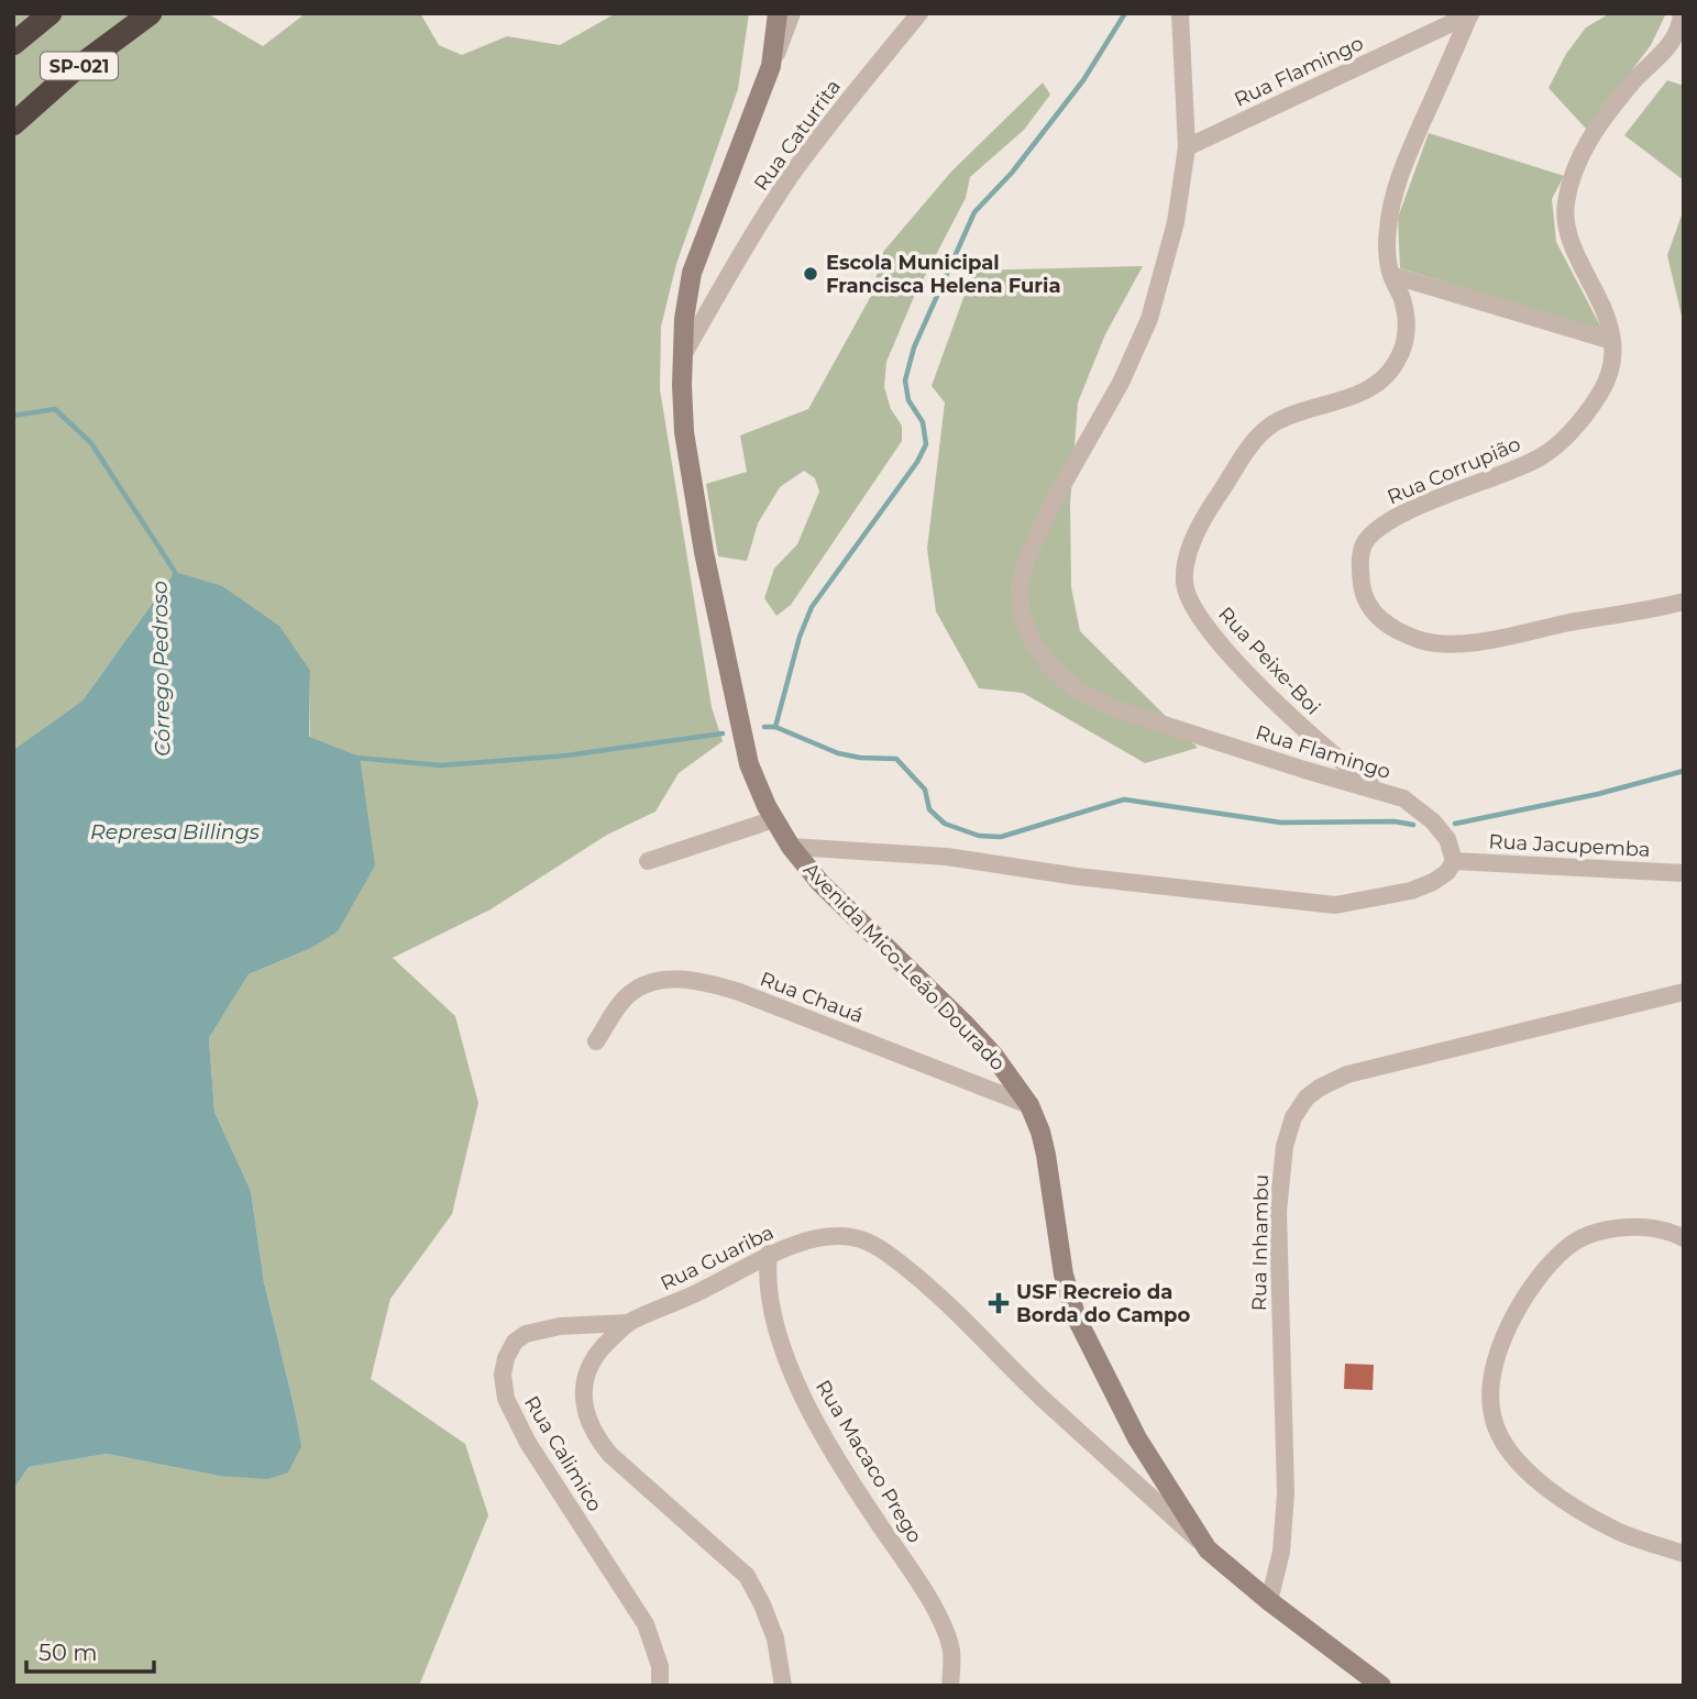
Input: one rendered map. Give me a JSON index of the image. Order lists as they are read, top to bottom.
{
  "streets": {
    "highway": ["SP-021"],
    "street": [
      "Rua Flamingo",
      "Rua Caturrita",
      "Rua Corrupião",
      "Rua Peixe-Boi",
      "Rua Jacupemba",
      "Avenida Mico-Leão Dourado",
      "Rua Chauá",
      "Rua Inhambu",
      "Rua Guariba",
      "Rua Calimico",
      "Rua Macaco Prego"
    ]
  },
  "crossings": [
    ["Rua Flamingo", "Rua Peixe-Boi"],
    ["Rua Flamingo", "Rua Jacupemba"],
    ["Rua Caturrita", "Avenida Mico-Leão Dourado"],
    ["Avenida Mico-Leão Dourado", "Rua Chauá"],
    ["Avenida Mico-Leão Dourado", "Rua Inhambu"],
    ["Avenida Mico-Leão Dourado", "Rua Guariba"],
    ["Rua Guariba", "Rua Calimico"],
    ["Rua Guariba", "Rua Macaco Prego"]
  ],
  "water": ["Córrego Pedroso", "Represa Billings"],
  "places": {
    "other": ["Escola Municipal Francisca Helena Furia"],
    "health": ["USF Recreio da Borda do Campo"]
  },
  "scale_bar": "50 m"
}
